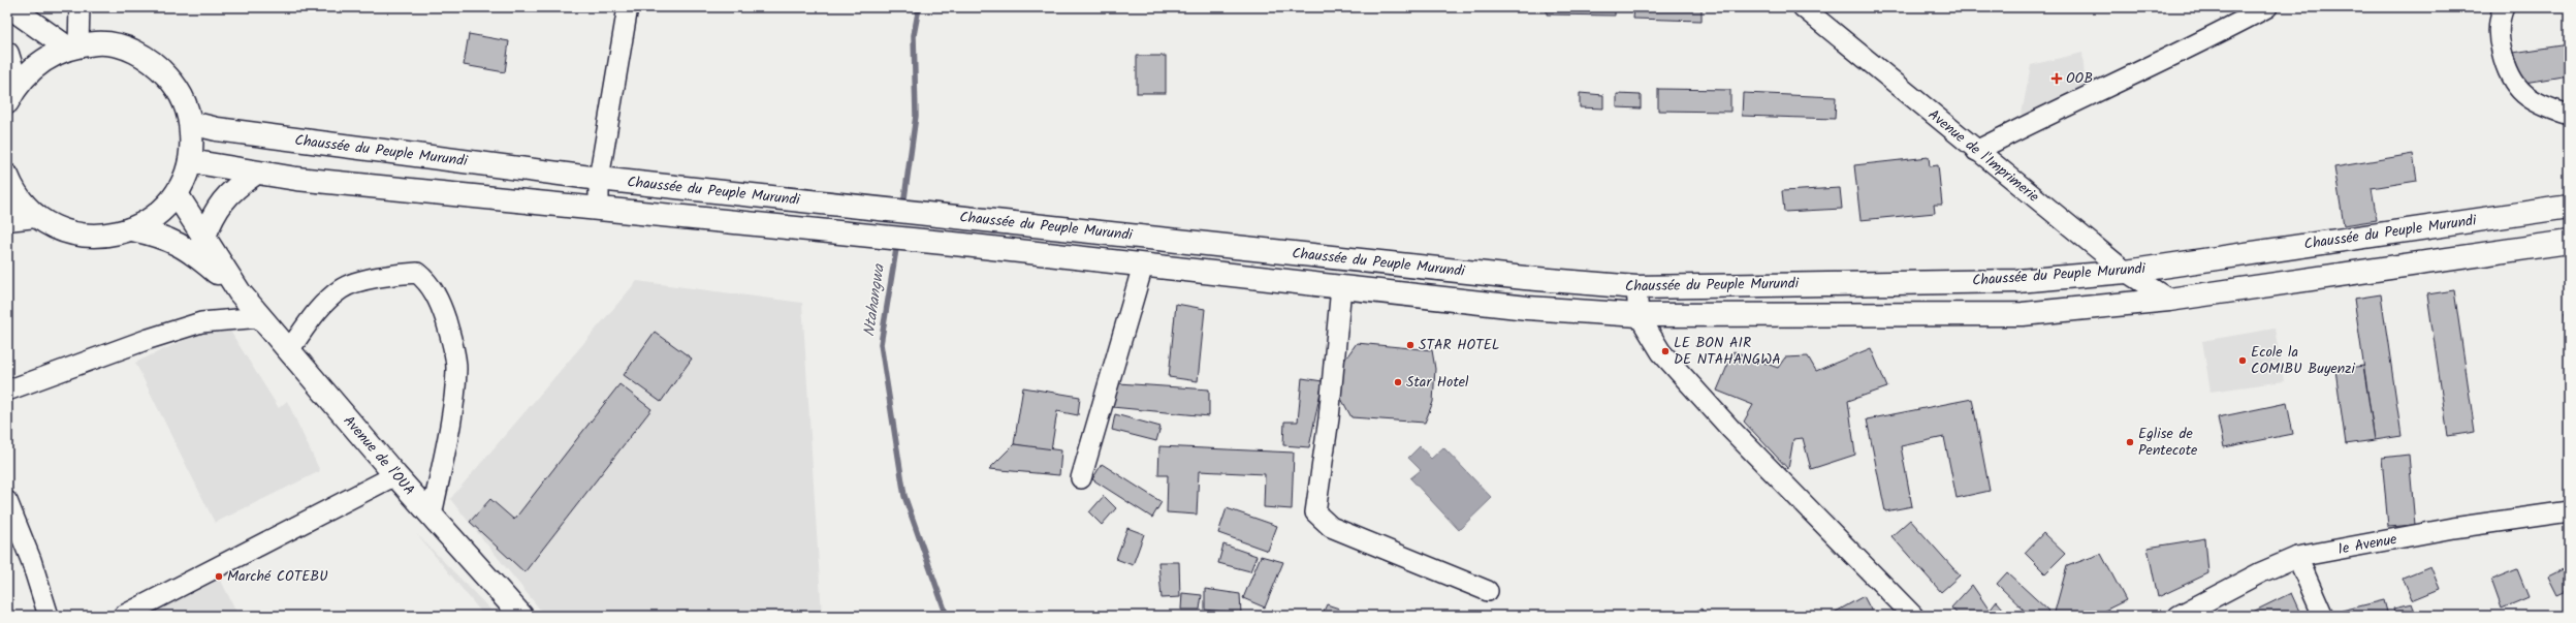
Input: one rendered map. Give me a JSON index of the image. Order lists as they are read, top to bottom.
{
  "streets": {
    "main road": ["Chaussée du Peuple Murundi", "Avenue de l'OUA"],
    "street": ["Avenue de l'Imprimerie", "1e Avenue"]
  },
  "crossings": [
    ["Chaussée du Peuple Murundi", "Avenue de l'Imprimerie"]
  ],
  "water": ["Ntahangwa"],
  "places": {
    "health": ["OOB"],
    "other": [
      "STAR HOTEL",
      "LE BON AIR DE NTAHANGWA",
      "Ecole la COMIBU Buyenzi",
      "Star Hotel",
      "Eglise de Pentecote",
      "Marché COTEBU"
    ]
  }
}
